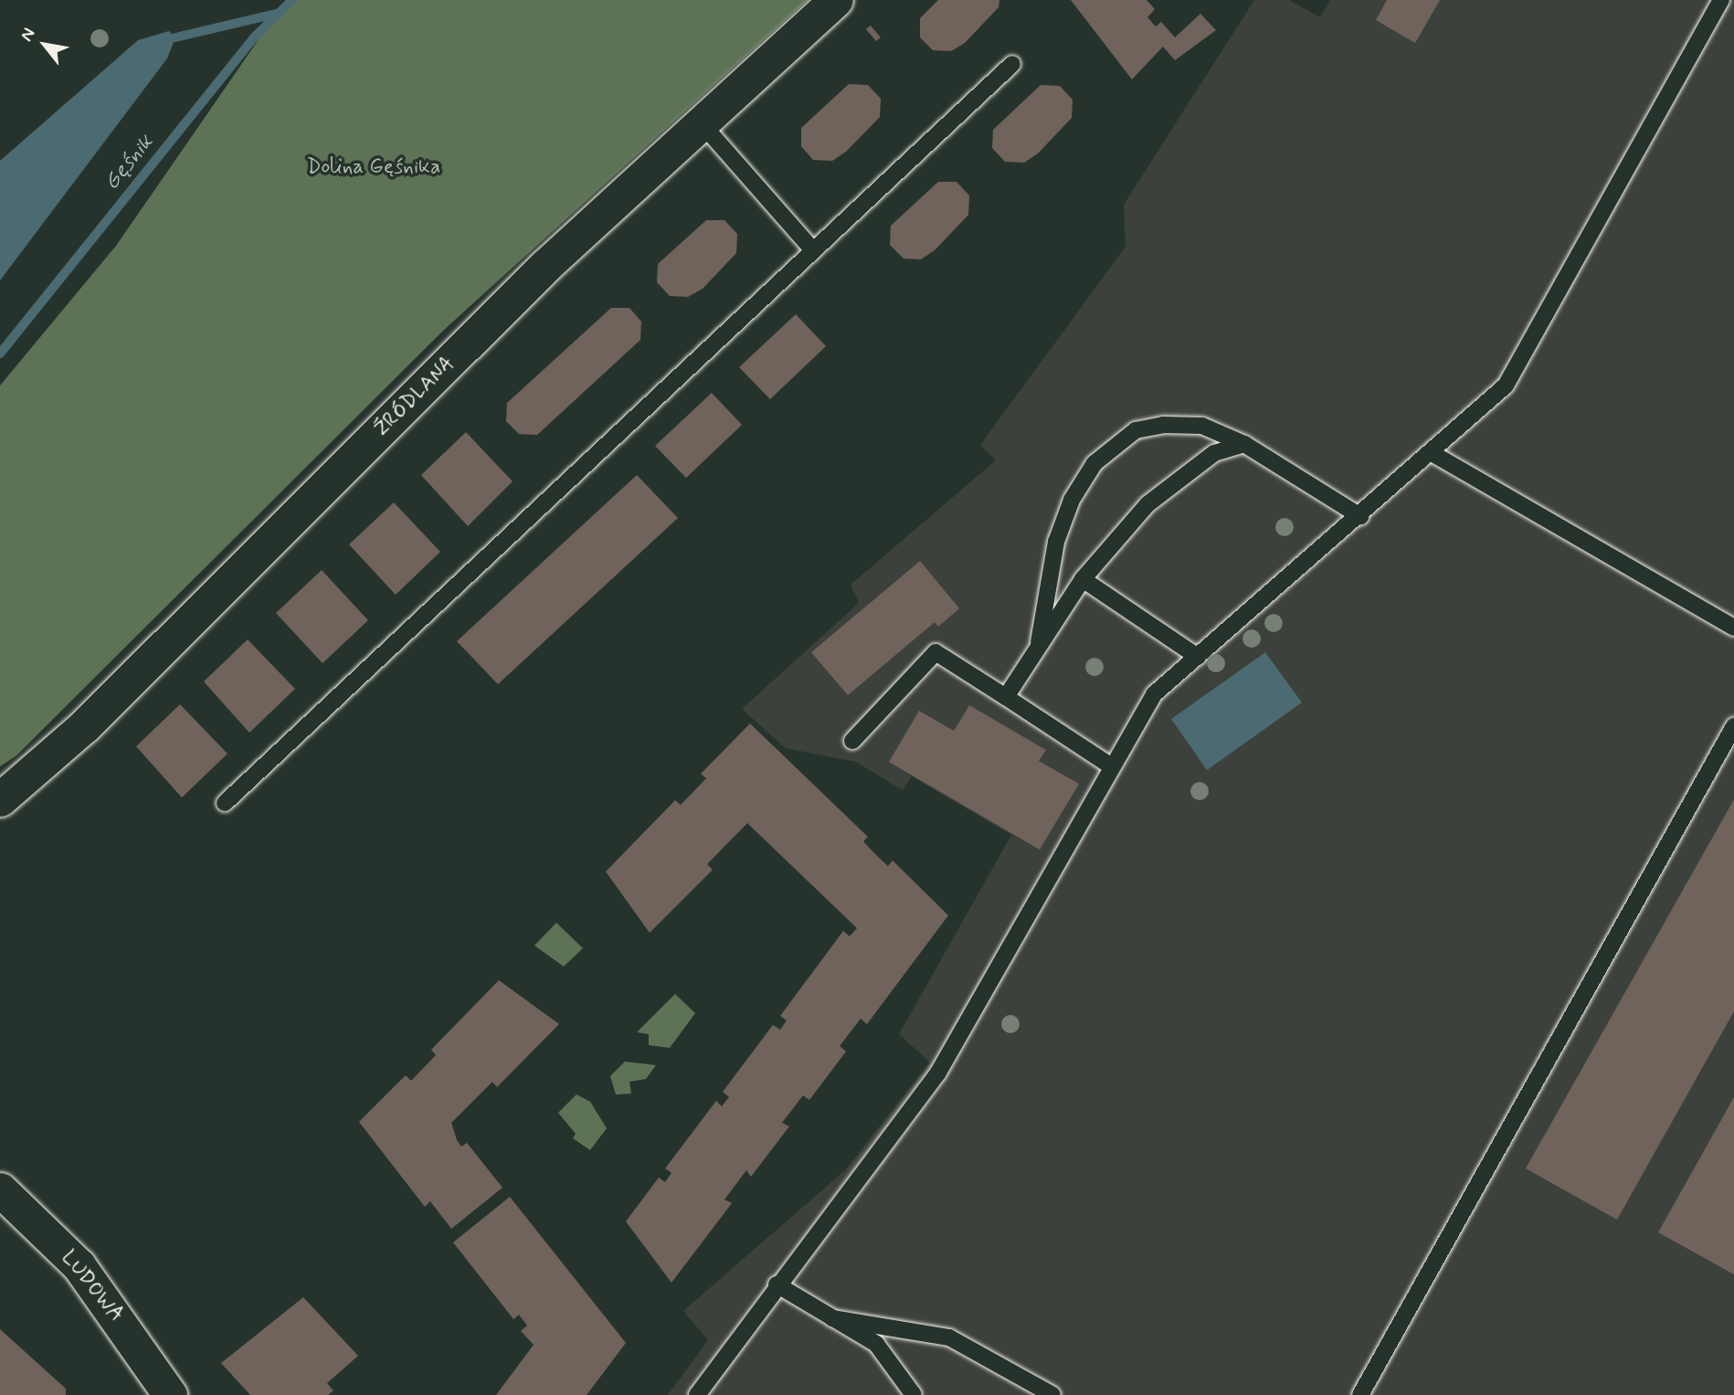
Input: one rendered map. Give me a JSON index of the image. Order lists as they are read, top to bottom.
{
  "streets": {
    "street": ["ŹRÓDLANA", "LUDOWA"]
  },
  "water": ["Gęśnik"],
  "parks": ["Dolina Gęśnika"],
  "north": "top left"
}
